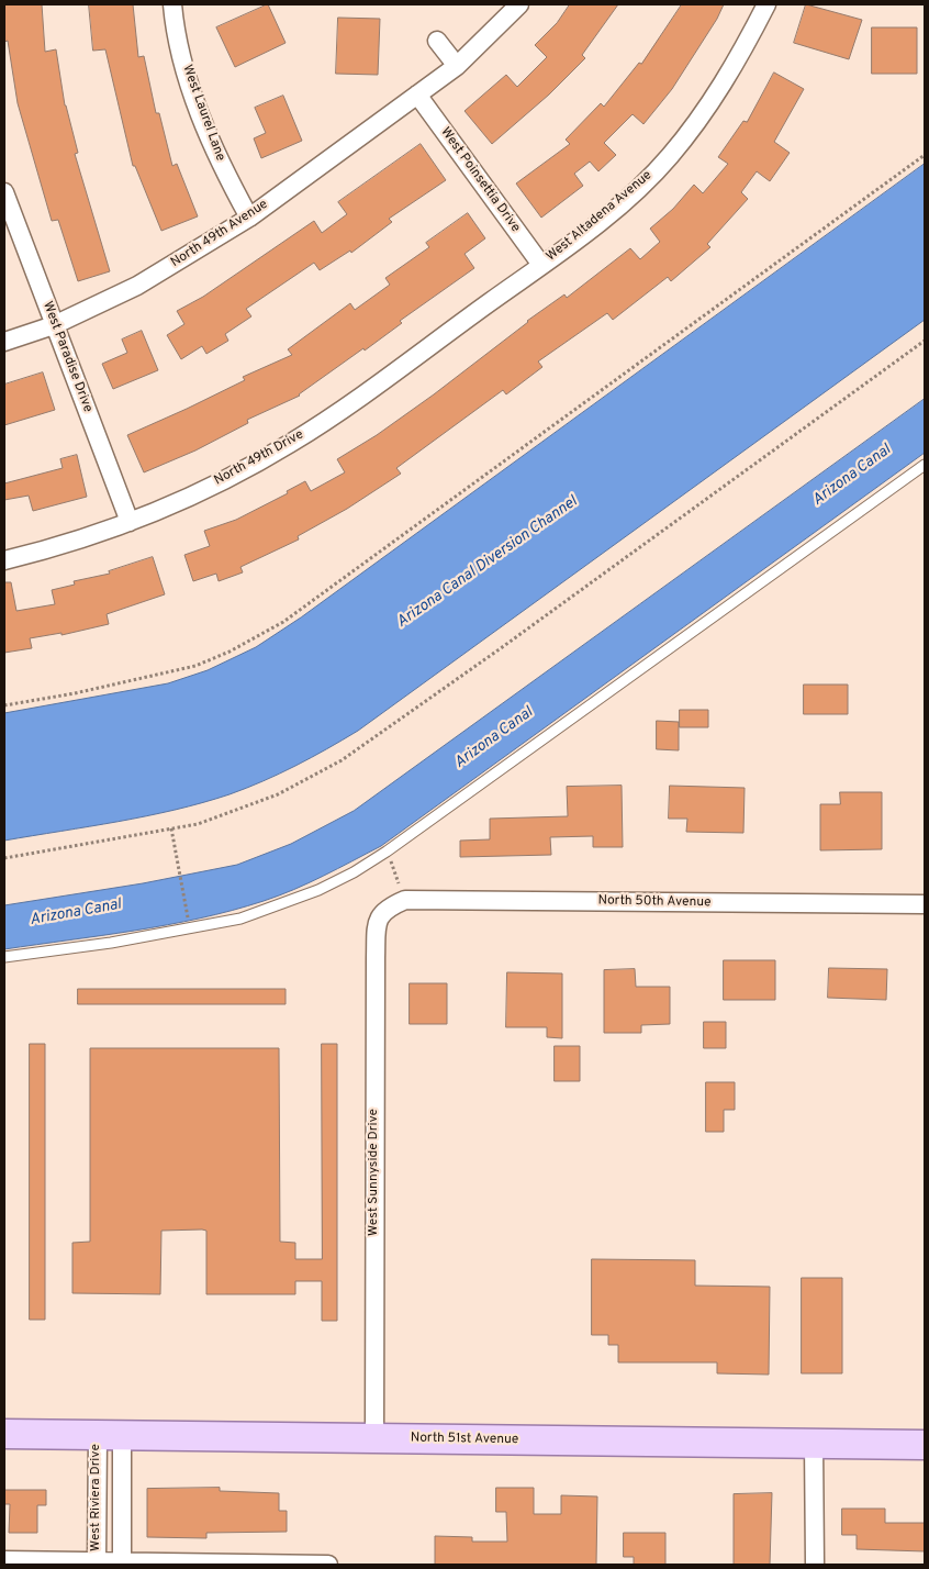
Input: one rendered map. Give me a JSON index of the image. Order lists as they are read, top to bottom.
{
  "streets": {
    "main road": ["North 51st Avenue"],
    "street": [
      "West Laurel Lane",
      "West Poinsettia Drive",
      "West Altadena Avenue",
      "North 49th Avenue",
      "West Paradise Drive",
      "North 49th Drive",
      "North 50th Avenue",
      "West Sunnyside Drive",
      "West Riviera Drive"
    ]
  },
  "crossings": [
    ["West Laurel Lane", "North 49th Avenue"],
    ["West Poinsettia Drive", "West Altadena Avenue"],
    ["West Poinsettia Drive", "North 49th Avenue"],
    ["West Poinsettia Drive", "North 49th Drive"],
    ["West Altadena Avenue", "North 49th Drive"],
    ["North 49th Avenue", "West Paradise Drive"],
    ["West Paradise Drive", "North 49th Drive"],
    ["North 50th Avenue", "West Sunnyside Drive"],
    ["West Sunnyside Drive", "North 51st Avenue"],
    ["North 51st Avenue", "West Riviera Drive"]
  ],
  "water": ["Arizona Canal", "Arizona Canal Diversion Channel"]
}
